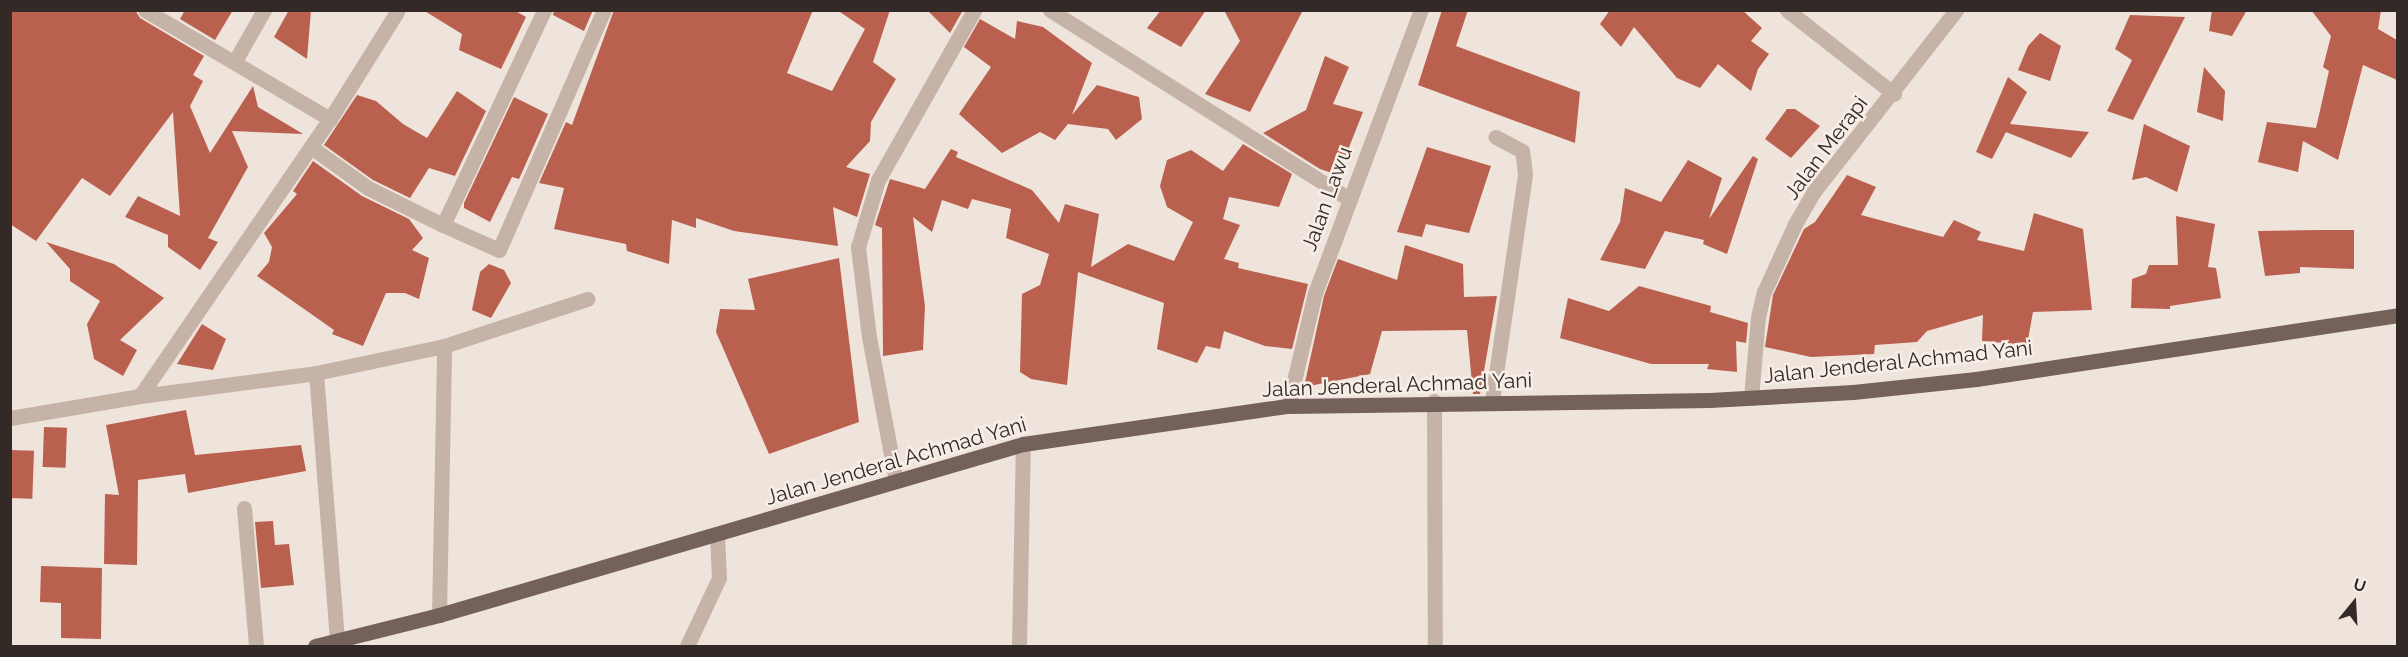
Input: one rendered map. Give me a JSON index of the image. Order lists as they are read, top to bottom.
{
  "streets": {
    "main road": ["Jalan Jenderal Achmad Yani"],
    "street": ["Jalan Merapi", "Jalan Lawu"]
  },
  "crossings": [
    ["Jalan Merapi", "Jalan Jenderal Achmad Yani"],
    ["Jalan Lawu", "Jalan Jenderal Achmad Yani"]
  ],
  "north": "top"
}
